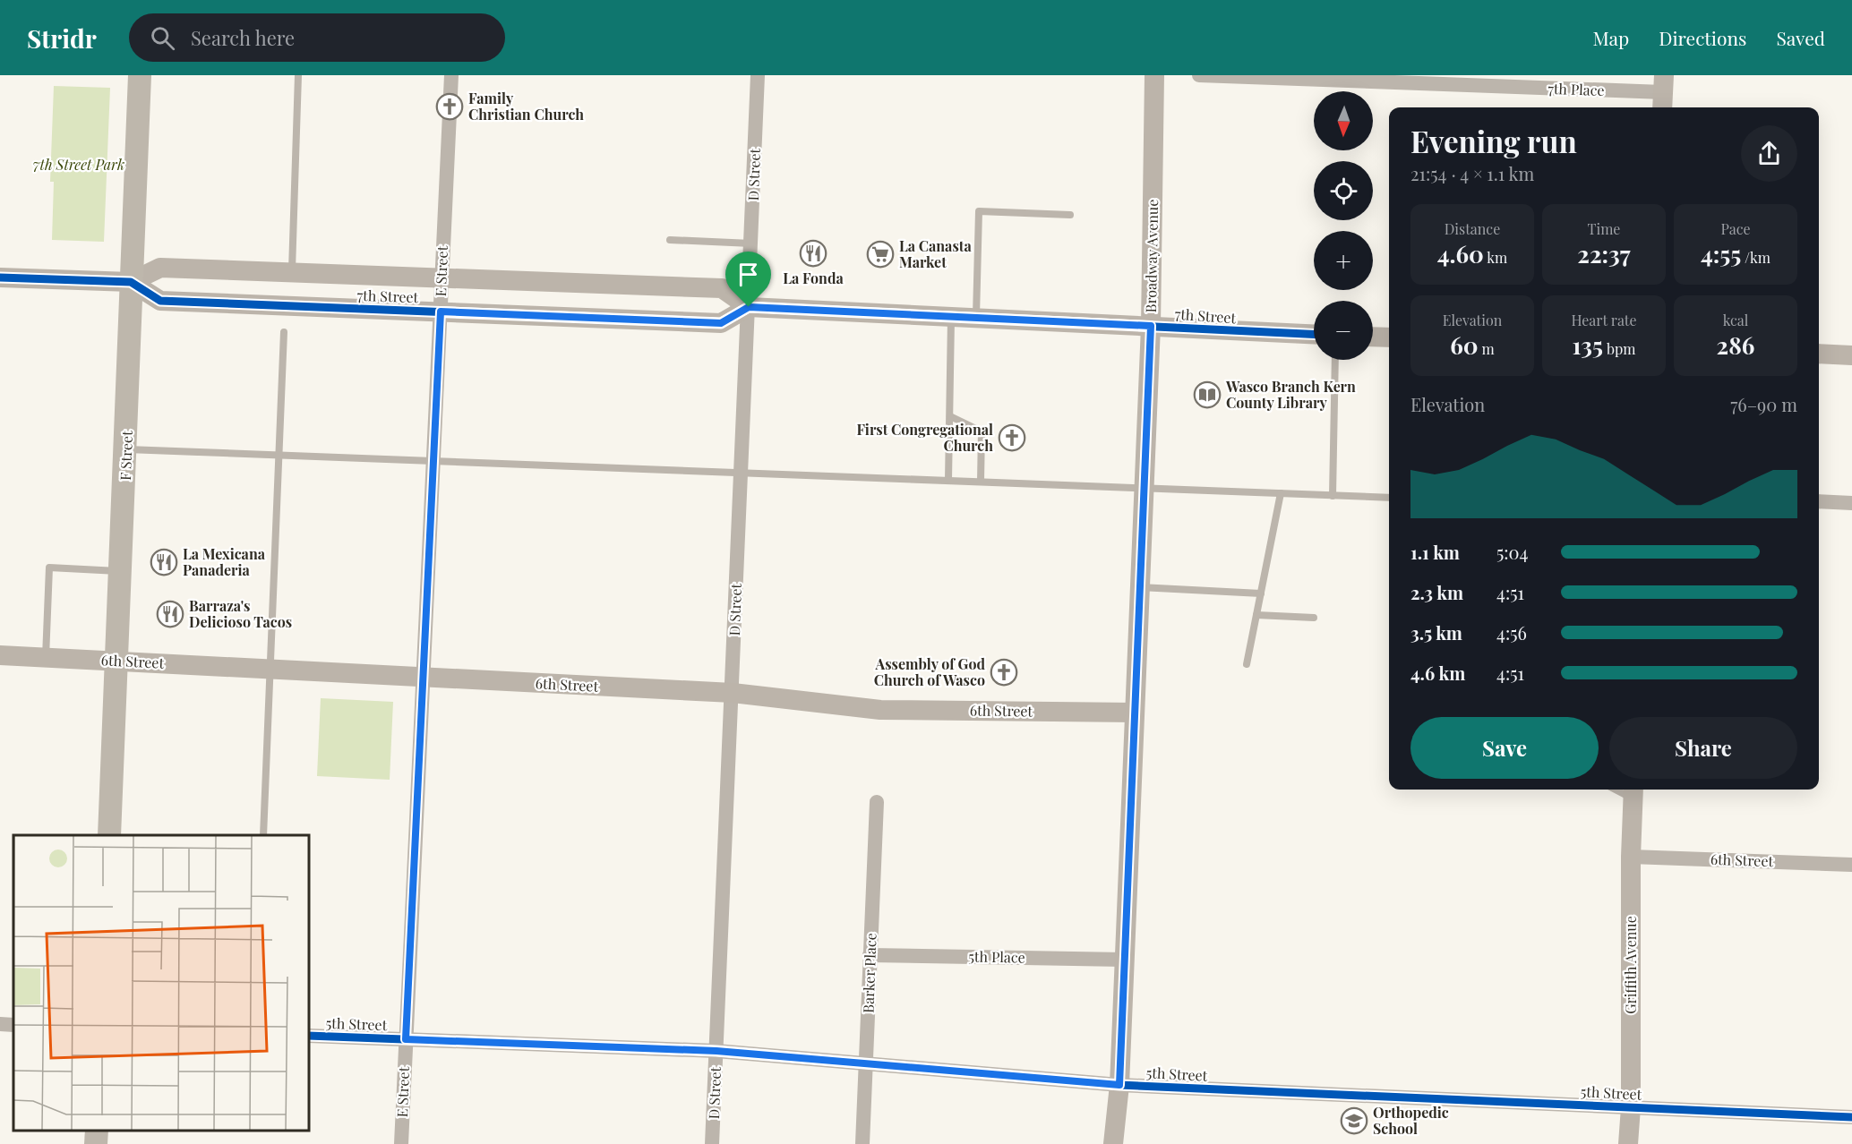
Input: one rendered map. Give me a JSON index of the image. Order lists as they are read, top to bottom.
{
  "streets": {
    "main road": ["F Street"],
    "street": [
      "7th Place",
      "D Street",
      "Broadway Avenue",
      "E Street",
      "7th Street",
      "6th Street",
      "5th Place",
      "Griffith Avenue",
      "Barker Place",
      "5th Street"
    ]
  },
  "crossings": [
    ["D Street", "7th Street"],
    ["D Street", "6th Street"],
    ["D Street", "5th Street"],
    ["Broadway Avenue", "7th Street"],
    ["Broadway Avenue", "6th Street"],
    ["Broadway Avenue", "5th Place"],
    ["Broadway Avenue", "5th Street"],
    ["E Street", "7th Street"],
    ["E Street", "6th Street"],
    ["E Street", "5th Street"],
    ["7th Street", "F Street"],
    ["F Street", "6th Street"],
    ["6th Street", "Griffith Avenue"],
    ["5th Place", "Barker Place"],
    ["Griffith Avenue", "5th Street"],
    ["Barker Place", "5th Street"]
  ],
  "parks": ["7th Street Park"],
  "places": {
    "church": ["Family Christian Church", "First Congregational Church", "Assembly of God Church of Wasco"],
    "restaurant": ["La Fonda", "La Mexicana Panaderia", "Barraza's Delicioso Tacos"],
    "supermarket": ["La Canasta Market"],
    "library": ["Wasco Branch Kern County Library"],
    "school or university": ["Orthopedic School"]
  },
  "north": "bottom",
  "page": {
    "header": "Stridr",
    "search": "Search here",
    "nav": ["Map", "Directions", "Saved"],
    "map_buttons": ["+", "−"],
    "heading": ["Evening run", "21:54 · 4 × 1.1 km"],
    "stats": [
      ["Distance", "4.60 km"],
      ["Time", "22:37"],
      ["Pace", "4:55 /km"],
      ["Elevation", "60 m"],
      ["Heart rate", "135 bpm"],
      ["kcal", "286"]
    ],
    "chart": ["Elevation", "76–90 m"],
    "list": [
      {
        "name": "1.1 km",
        "note": "5:04"
      },
      {
        "name": "2.3 km",
        "note": "4:51"
      },
      {
        "name": "3.5 km",
        "note": "4:56"
      },
      {
        "name": "4.6 km",
        "note": "4:51"
      }
    ],
    "buttons": ["Save", "Share"]
  }
}
